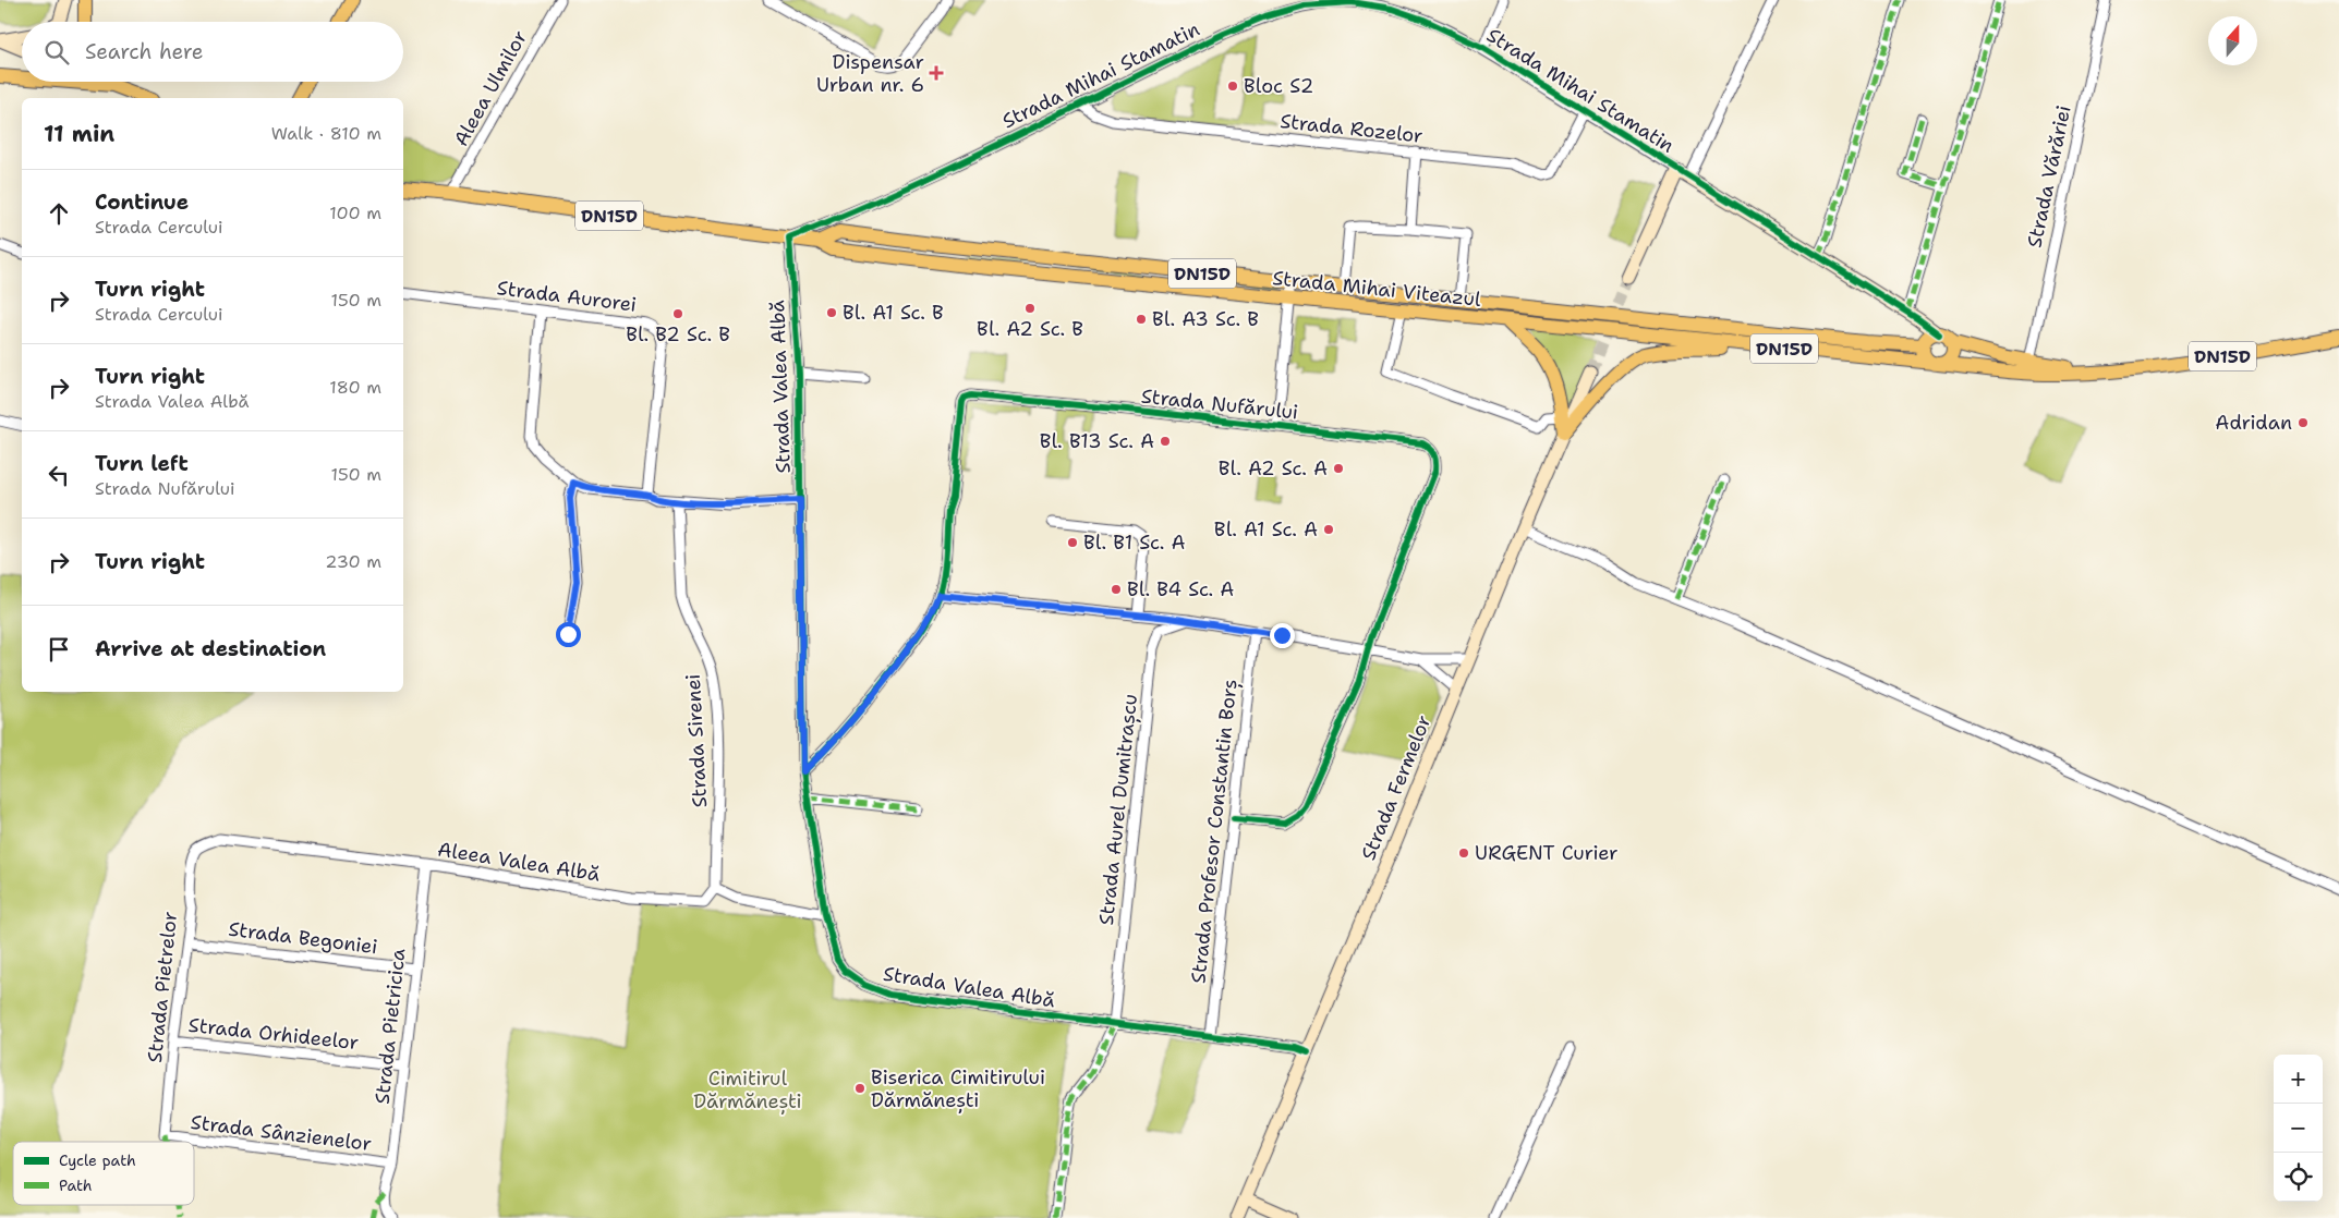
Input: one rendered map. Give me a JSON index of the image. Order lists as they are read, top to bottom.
{
  "streets": {
    "main road": ["DN15D", "Strada Mihai Viteazul"],
    "street": [
      "Strada Mihai Stamatin",
      "Aleea Ulmilor",
      "Strada Rozelor",
      "Strada Vărăriei",
      "Strada Aurorei",
      "Strada Valea Albă",
      "Strada Nufărului",
      "Strada Sirenei",
      "Strada Fermelor",
      "Strada Aurel Dumitrașcu",
      "Strada Profesor Constantin Borș",
      "Aleea Valea Albă",
      "Strada Begoniei",
      "Strada Pietrelor",
      "Strada Pietricica",
      "Strada Orhideelor",
      "Strada Sânzienelor"
    ]
  },
  "crossings": [
    ["Strada Mihai Stamatin", "Strada Rozelor"],
    ["Strada Mihai Stamatin", "Strada Mihai Viteazul"],
    ["Strada Mihai Stamatin", "Strada Valea Albă"],
    ["Aleea Ulmilor", "Strada Mihai Viteazul"],
    ["Strada Vărăriei", "Strada Mihai Viteazul"],
    ["Strada Mihai Viteazul", "Strada Valea Albă"],
    ["Strada Valea Albă", "Strada Nufărului"],
    ["Strada Valea Albă", "Strada Fermelor"],
    ["Strada Valea Albă", "Strada Aurel Dumitrașcu"],
    ["Strada Valea Albă", "Strada Profesor Constantin Borș"],
    ["Strada Nufărului", "Strada Profesor Constantin Borș"],
    ["Strada Sirenei", "Aleea Valea Albă"],
    ["Aleea Valea Albă", "Strada Pietrelor"],
    ["Aleea Valea Albă", "Strada Pietricica"],
    ["Strada Begoniei", "Strada Pietrelor"],
    ["Strada Begoniei", "Strada Pietricica"],
    ["Strada Pietrelor", "Strada Orhideelor"],
    ["Strada Pietrelor", "Strada Sânzienelor"],
    ["Strada Pietricica", "Strada Orhideelor"],
    ["Strada Pietricica", "Strada Sânzienelor"]
  ],
  "parks": ["Cimitirul Dărmănești"],
  "places": {
    "health": ["Dispensar Urban nr. 6"],
    "other": [
      "Bloc S2",
      "Bl. A2 Sc. B",
      "Bl. A1 Sc. B",
      "Bl. B2 Sc. B",
      "Bl. A3 Sc. B",
      "Adridan",
      "Bl. B13 Sc. A",
      "Bl. A2 Sc. A",
      "Bl. A1 Sc. A",
      "Bl. B1 Sc. A",
      "Bl. B4 Sc. A",
      "URGENT Curier",
      "Biserica Cimitirului Dărmănești"
    ]
  },
  "legend": ["Cycle path", "Path"],
  "north": "top",
  "page": {
    "search": "Search here",
    "heading": ["11 min", "Walk · 810 m"],
    "list": [
      ["Continue", "Strada Cercului", "100 m"],
      ["Turn right", "Strada Cercului", "150 m"],
      ["Turn right", "Strada Valea Albă", "180 m"],
      ["Turn left", "Strada Nufărului", "150 m"],
      ["Turn right", "230 m"],
      "Arrive at destination"
    ],
    "map_buttons": ["+", "−"]
  }
}
